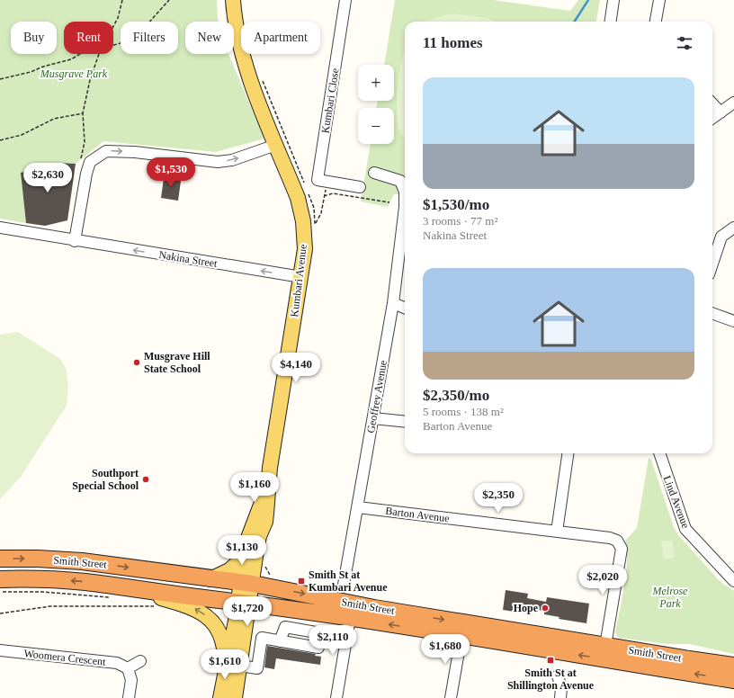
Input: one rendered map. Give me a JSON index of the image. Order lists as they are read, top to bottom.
{
  "streets": {
    "highway": ["Smith Street"],
    "main road": ["Kumbari Avenue"],
    "street": [
      "Kumbari Close",
      "Nakina Street",
      "Geoffrey Avenue",
      "Lind Avenue",
      "Barton Avenue",
      "Woomera Crescent"
    ]
  },
  "crossings": [
    ["Nakina Street", "Kumbari Avenue"],
    ["Kumbari Avenue", "Smith Street"],
    ["Geoffrey Avenue", "Barton Avenue"],
    ["Barton Avenue", "Smith Street"]
  ],
  "one_way": ["Nakina Street"],
  "parks": ["Musgrave Park", "Melrose Park"],
  "places": {
    "other": ["Musgrave Hill State School", "Southport Special School", "Hope"],
    "transit": ["Smith St at Kumbari Avenue", "Smith St at Shillington Avenue"]
  },
  "page": {
    "chip": [
      "Buy",
      "Rent",
      "Filters",
      "New",
      "Apartment"
    ],
    "heading": "11 homes",
    "map_buttons": ["+", "−"],
    "list": [
      {
        "name": "$1,530/mo",
        "note": "3 rooms · 77 m² · Nakina Street"
      },
      {
        "name": "$2,350/mo",
        "note": "5 rooms · 138 m² · Barton Avenue"
      }
    ],
    "price": [
      "$1,530",
      "$2,630",
      "$4,140",
      "$1,160",
      "$2,350",
      "$1,130",
      "$2,020",
      "$1,720",
      "$2,110",
      "$1,680",
      "$1,610"
    ]
  }
}
